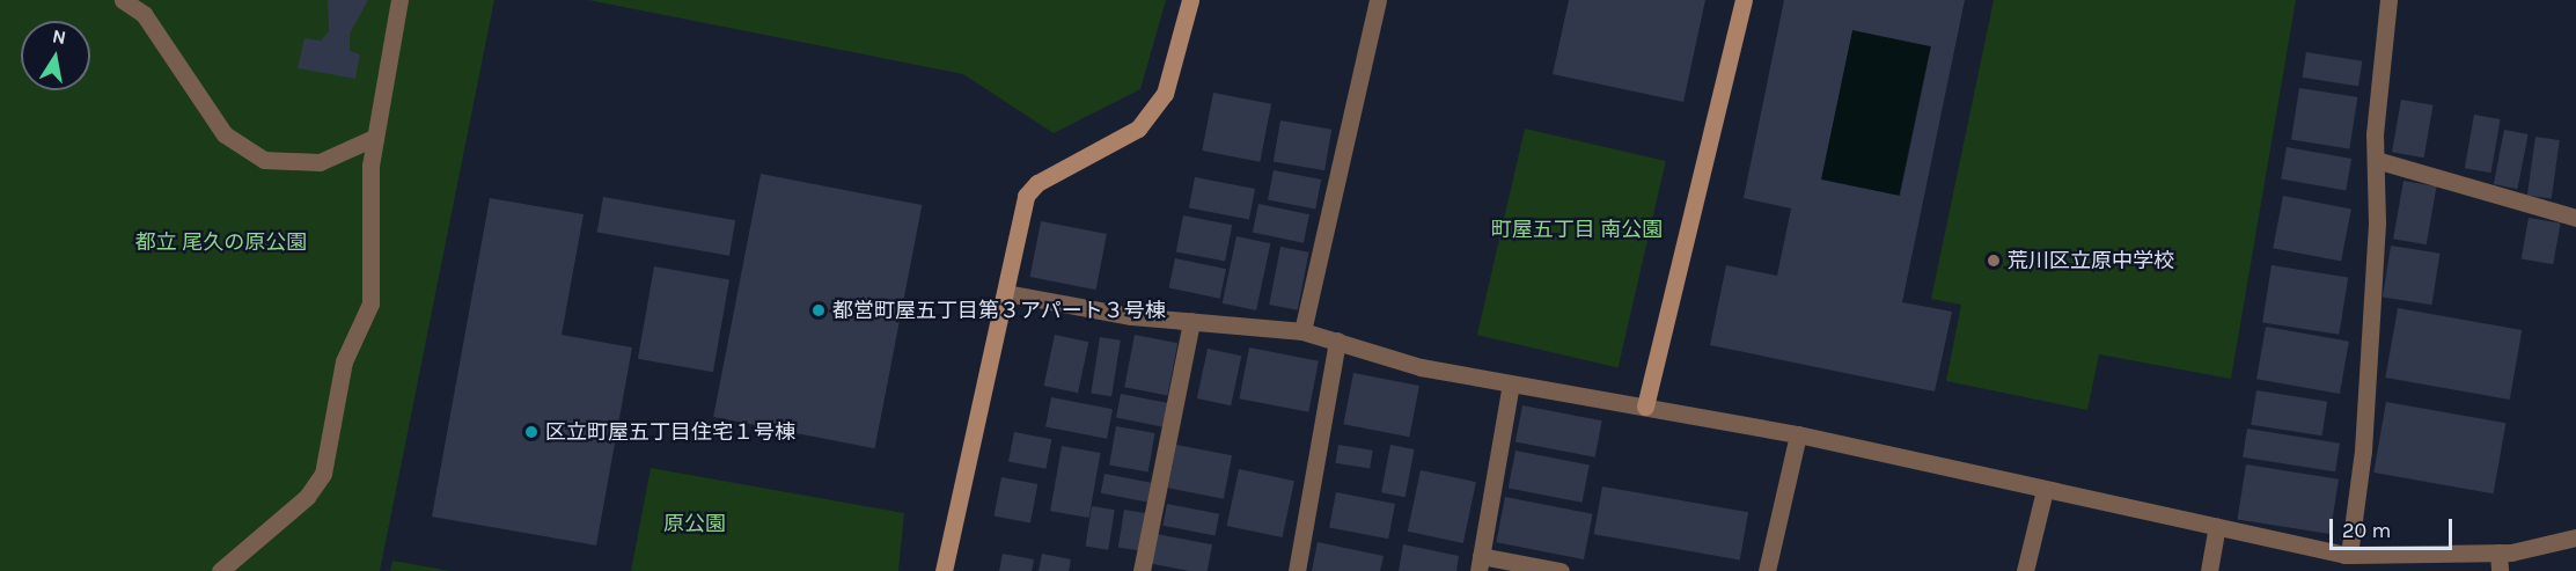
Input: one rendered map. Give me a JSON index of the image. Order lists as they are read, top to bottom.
{
  "parks": ["町屋五丁目 南公園", "都立 尾久の原公園", "原公園"],
  "places": ["荒川区立原中学校", "都営町屋五丁目第３アパート３号棟", "区立町屋五丁目住宅１号棟"],
  "scale_bar": "20 m",
  "north": "top"
}
